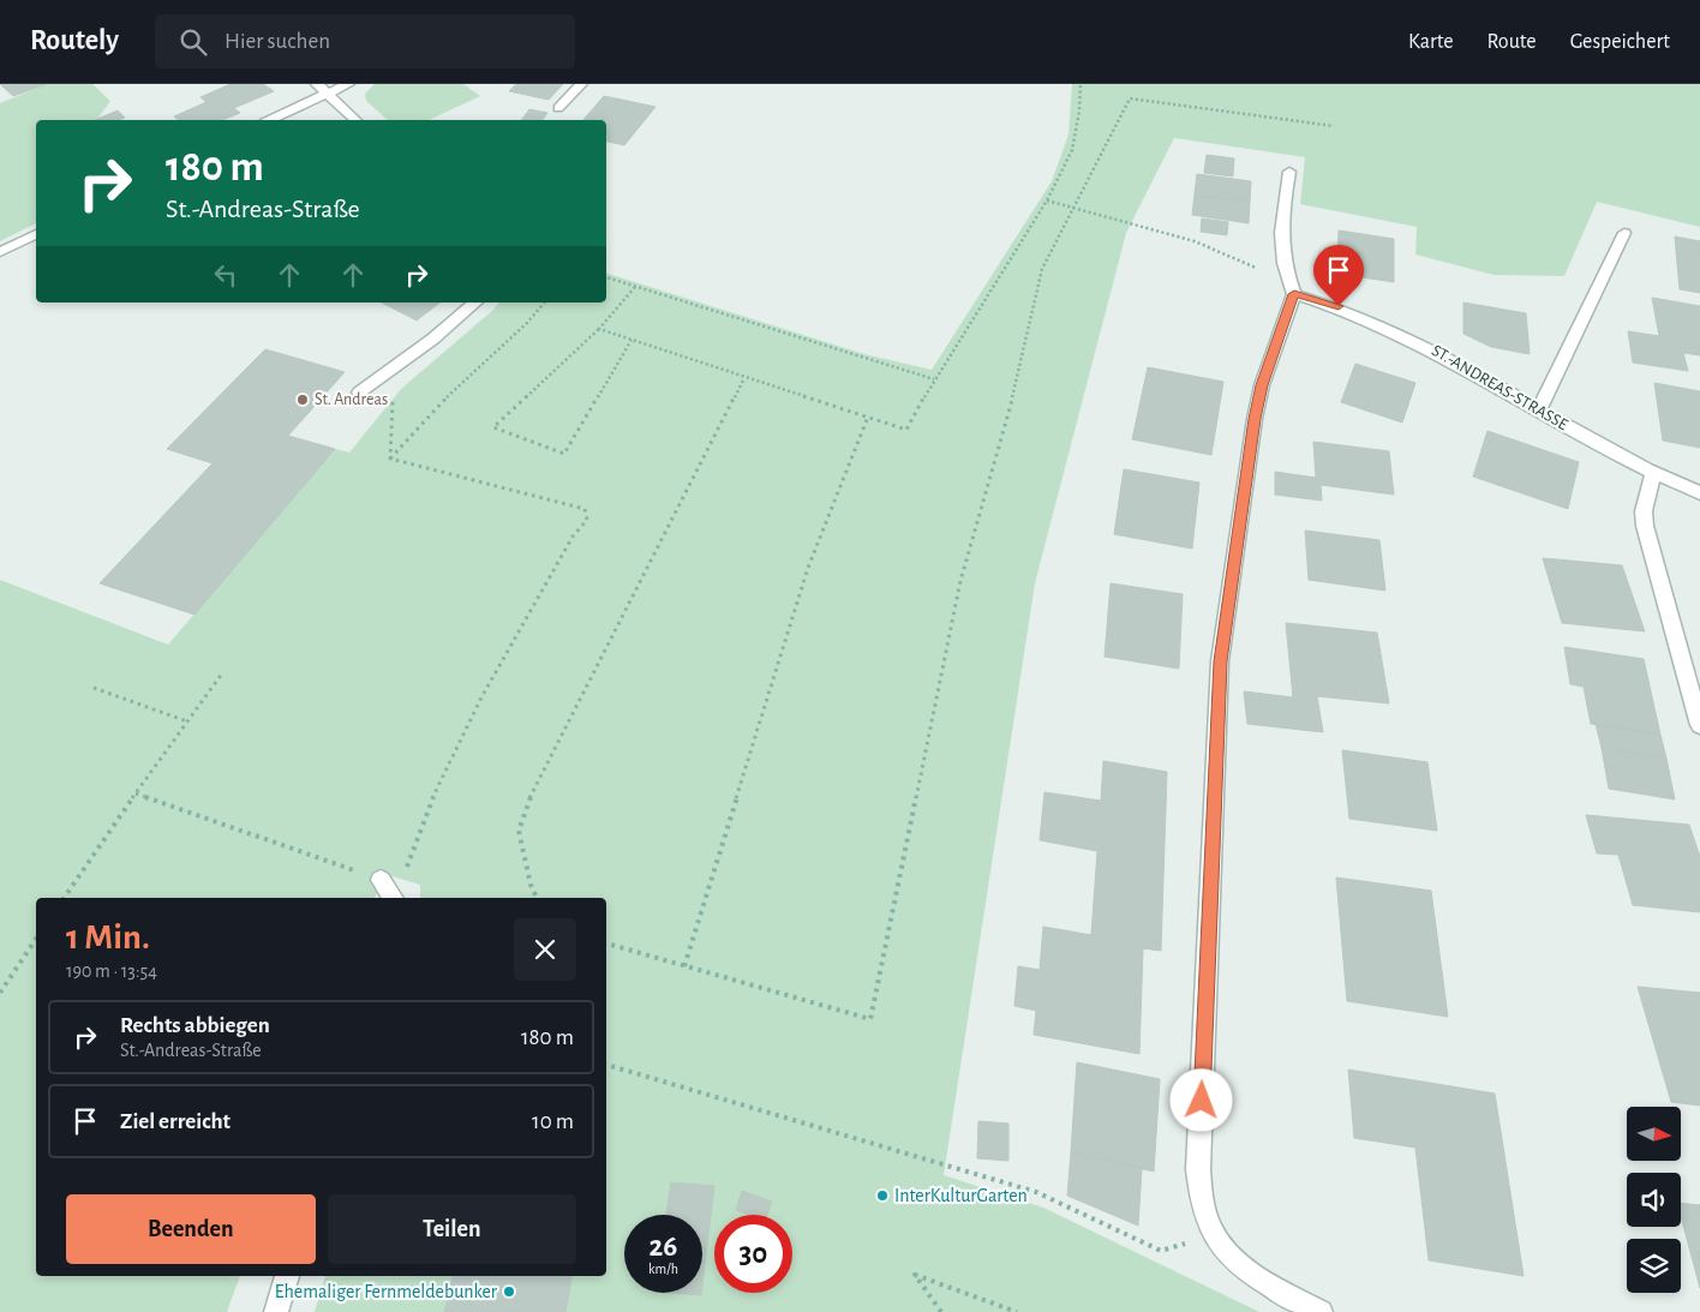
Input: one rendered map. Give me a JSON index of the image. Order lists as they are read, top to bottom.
{
  "streets": {
    "street": ["ST.-ANDREAS-STRASSE"]
  },
  "places": ["St. Andreas", "InterKulturGarten", "Ehemaliger Fernmeldebunker"],
  "north": "right",
  "page": {
    "header": "Routely",
    "search": "Hier suchen",
    "nav": ["Karte", "Route", "Gespeichert"],
    "turn": ["180 m", "St.-Andreas-Straße"],
    "heading": ["1 Min.", "190 m · 13:54"],
    "list": [
      {
        "name": "Rechts abbiegen",
        "note": "St.-Andreas-Straße",
        "value": "180 m"
      },
      {
        "name": "Ziel erreicht",
        "value": "10 m"
      }
    ],
    "buttons": ["Beenden", "Teilen"],
    "speed": "26 km/h",
    "limit": "30"
  }
}
